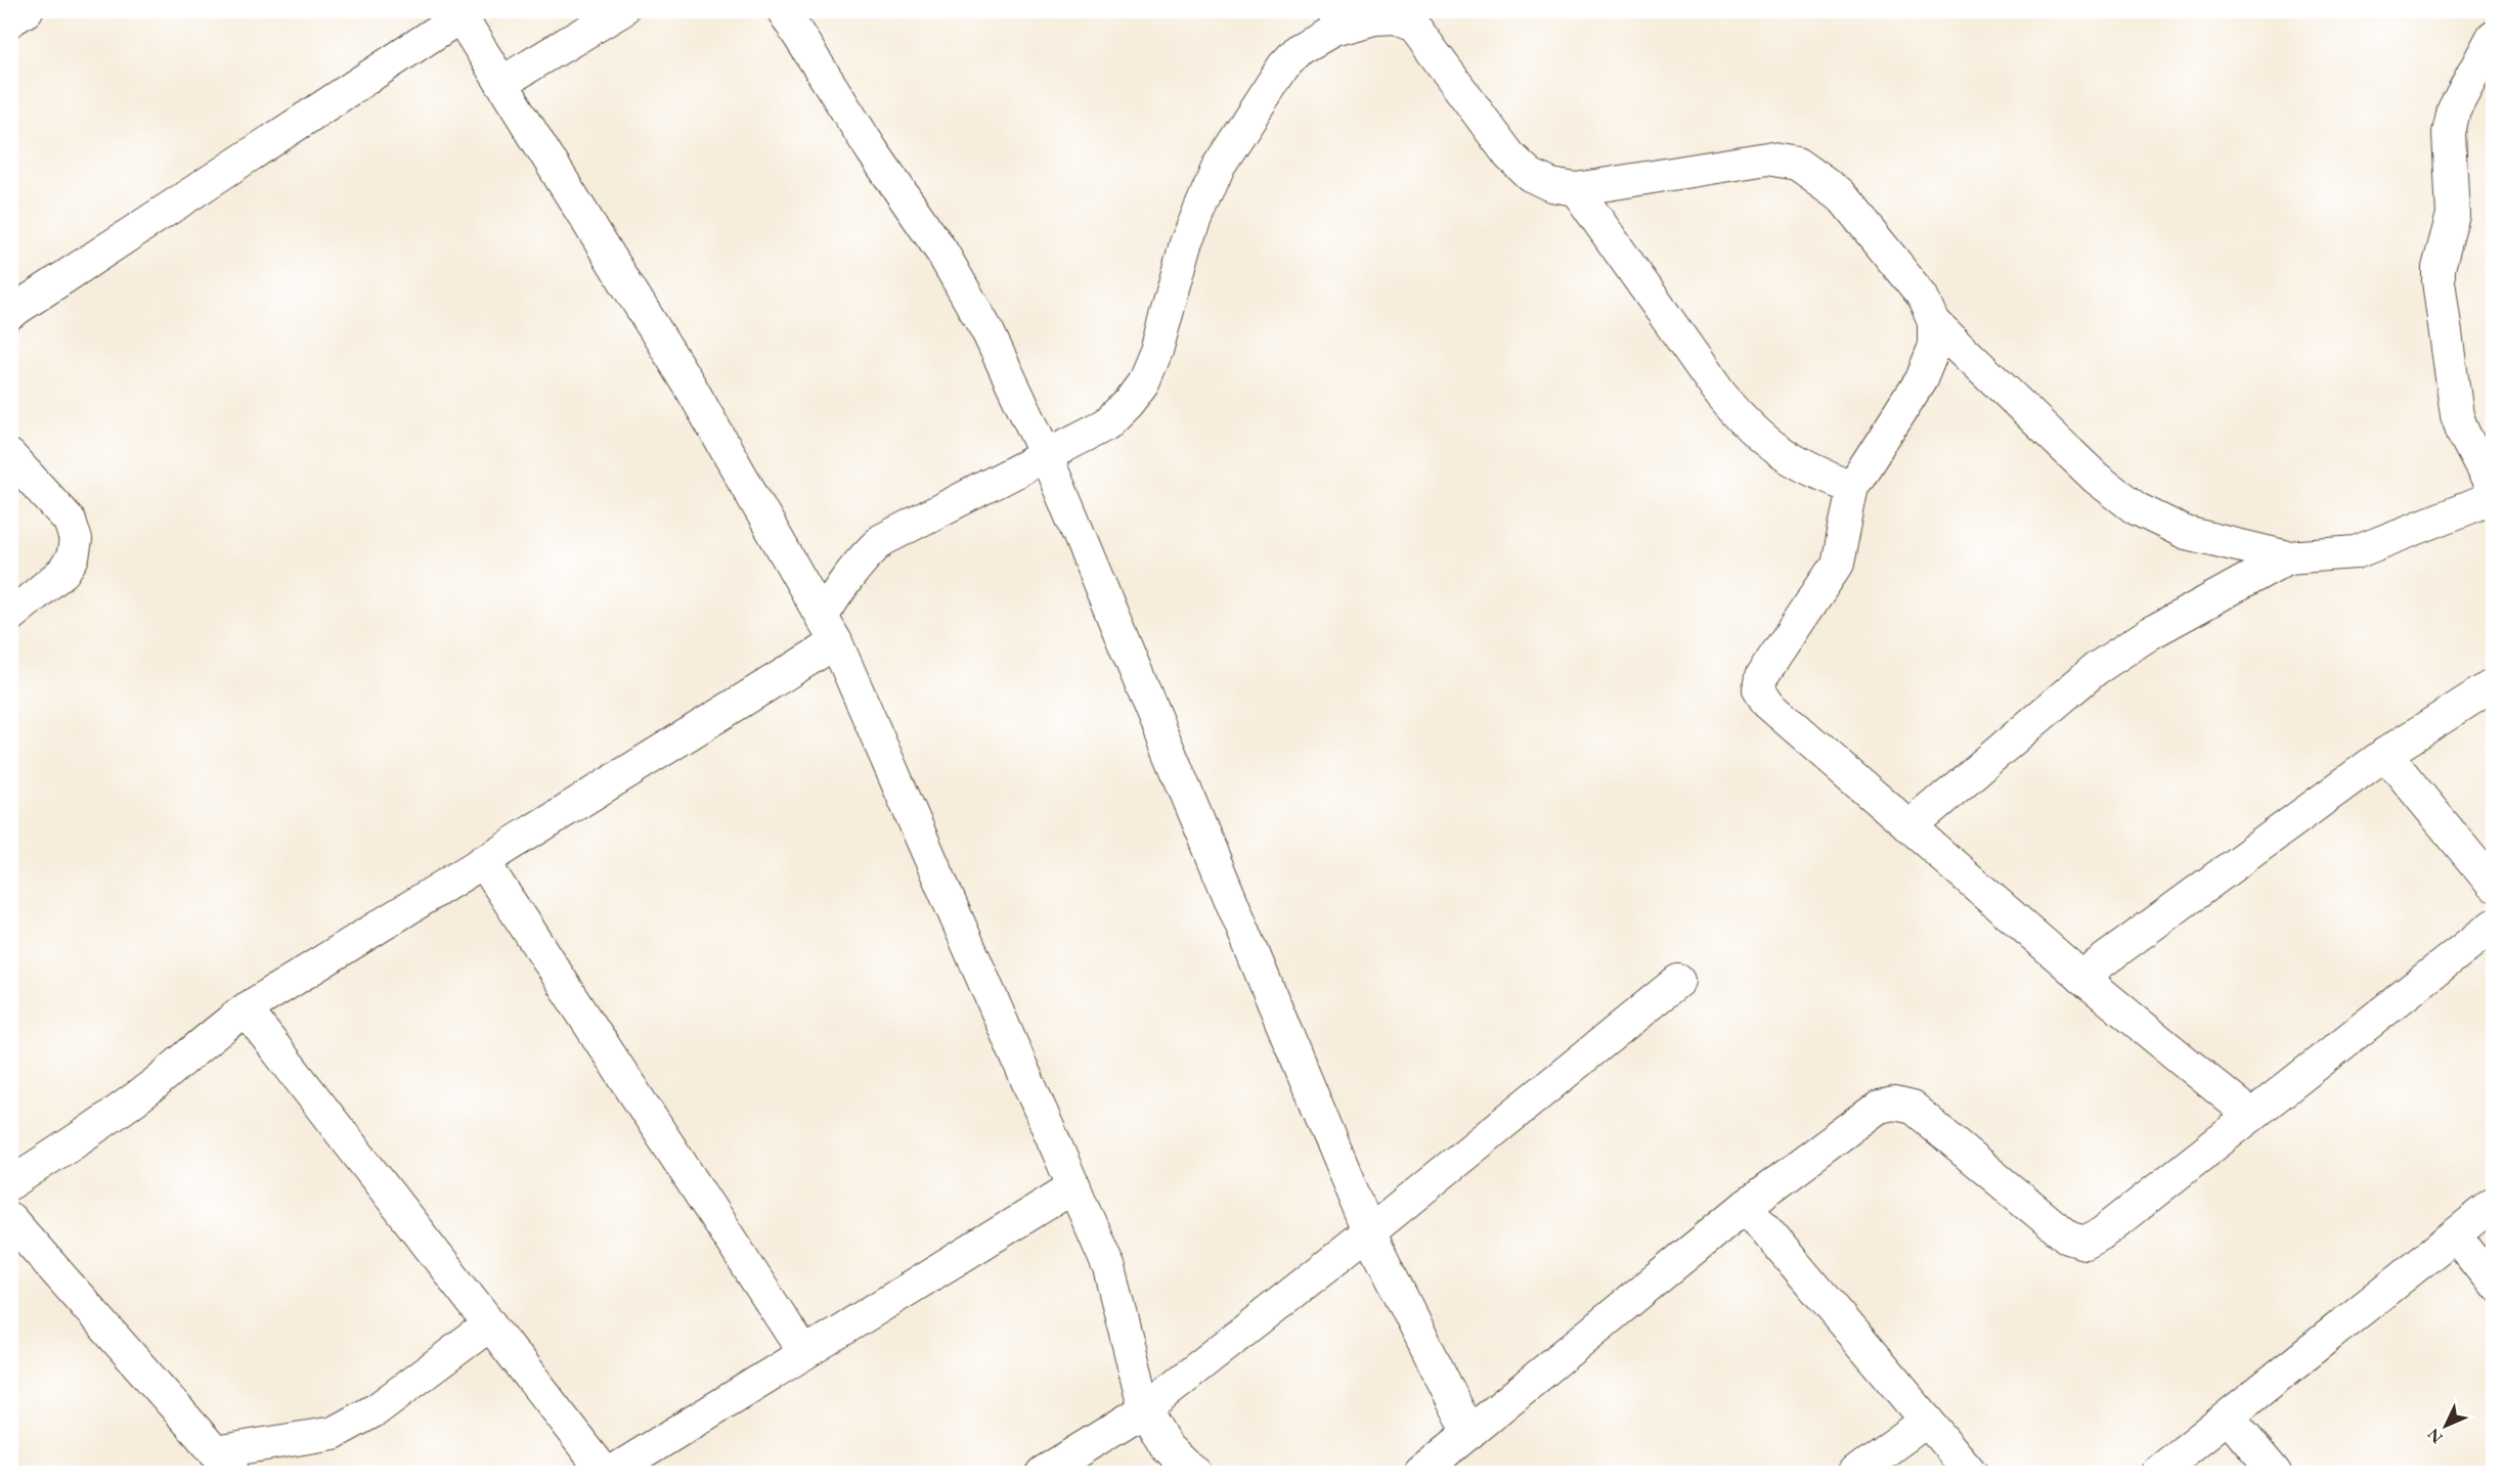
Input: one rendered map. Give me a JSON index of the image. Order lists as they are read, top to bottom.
{
  "north": "bottom left"
}
